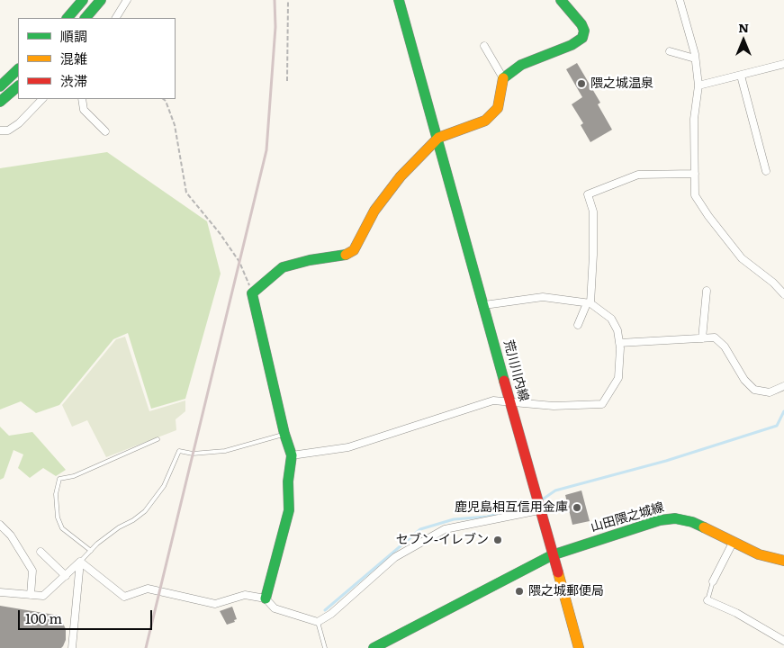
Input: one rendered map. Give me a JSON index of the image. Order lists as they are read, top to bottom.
{
  "streets": {
    "main road": ["荒川川内線", "山田隈之城線"]
  },
  "crossings": [
    ["荒川川内線", "山田隈之城線"]
  ],
  "places": [
    "隈之城温泉",
    "鹿児島相互信用金庫",
    "セブン-イレブン",
    "隈之城郵便局"
  ],
  "legend": ["順調", "混雑", "渋滞"],
  "scale_bar": "100 m",
  "north": "top"
}
